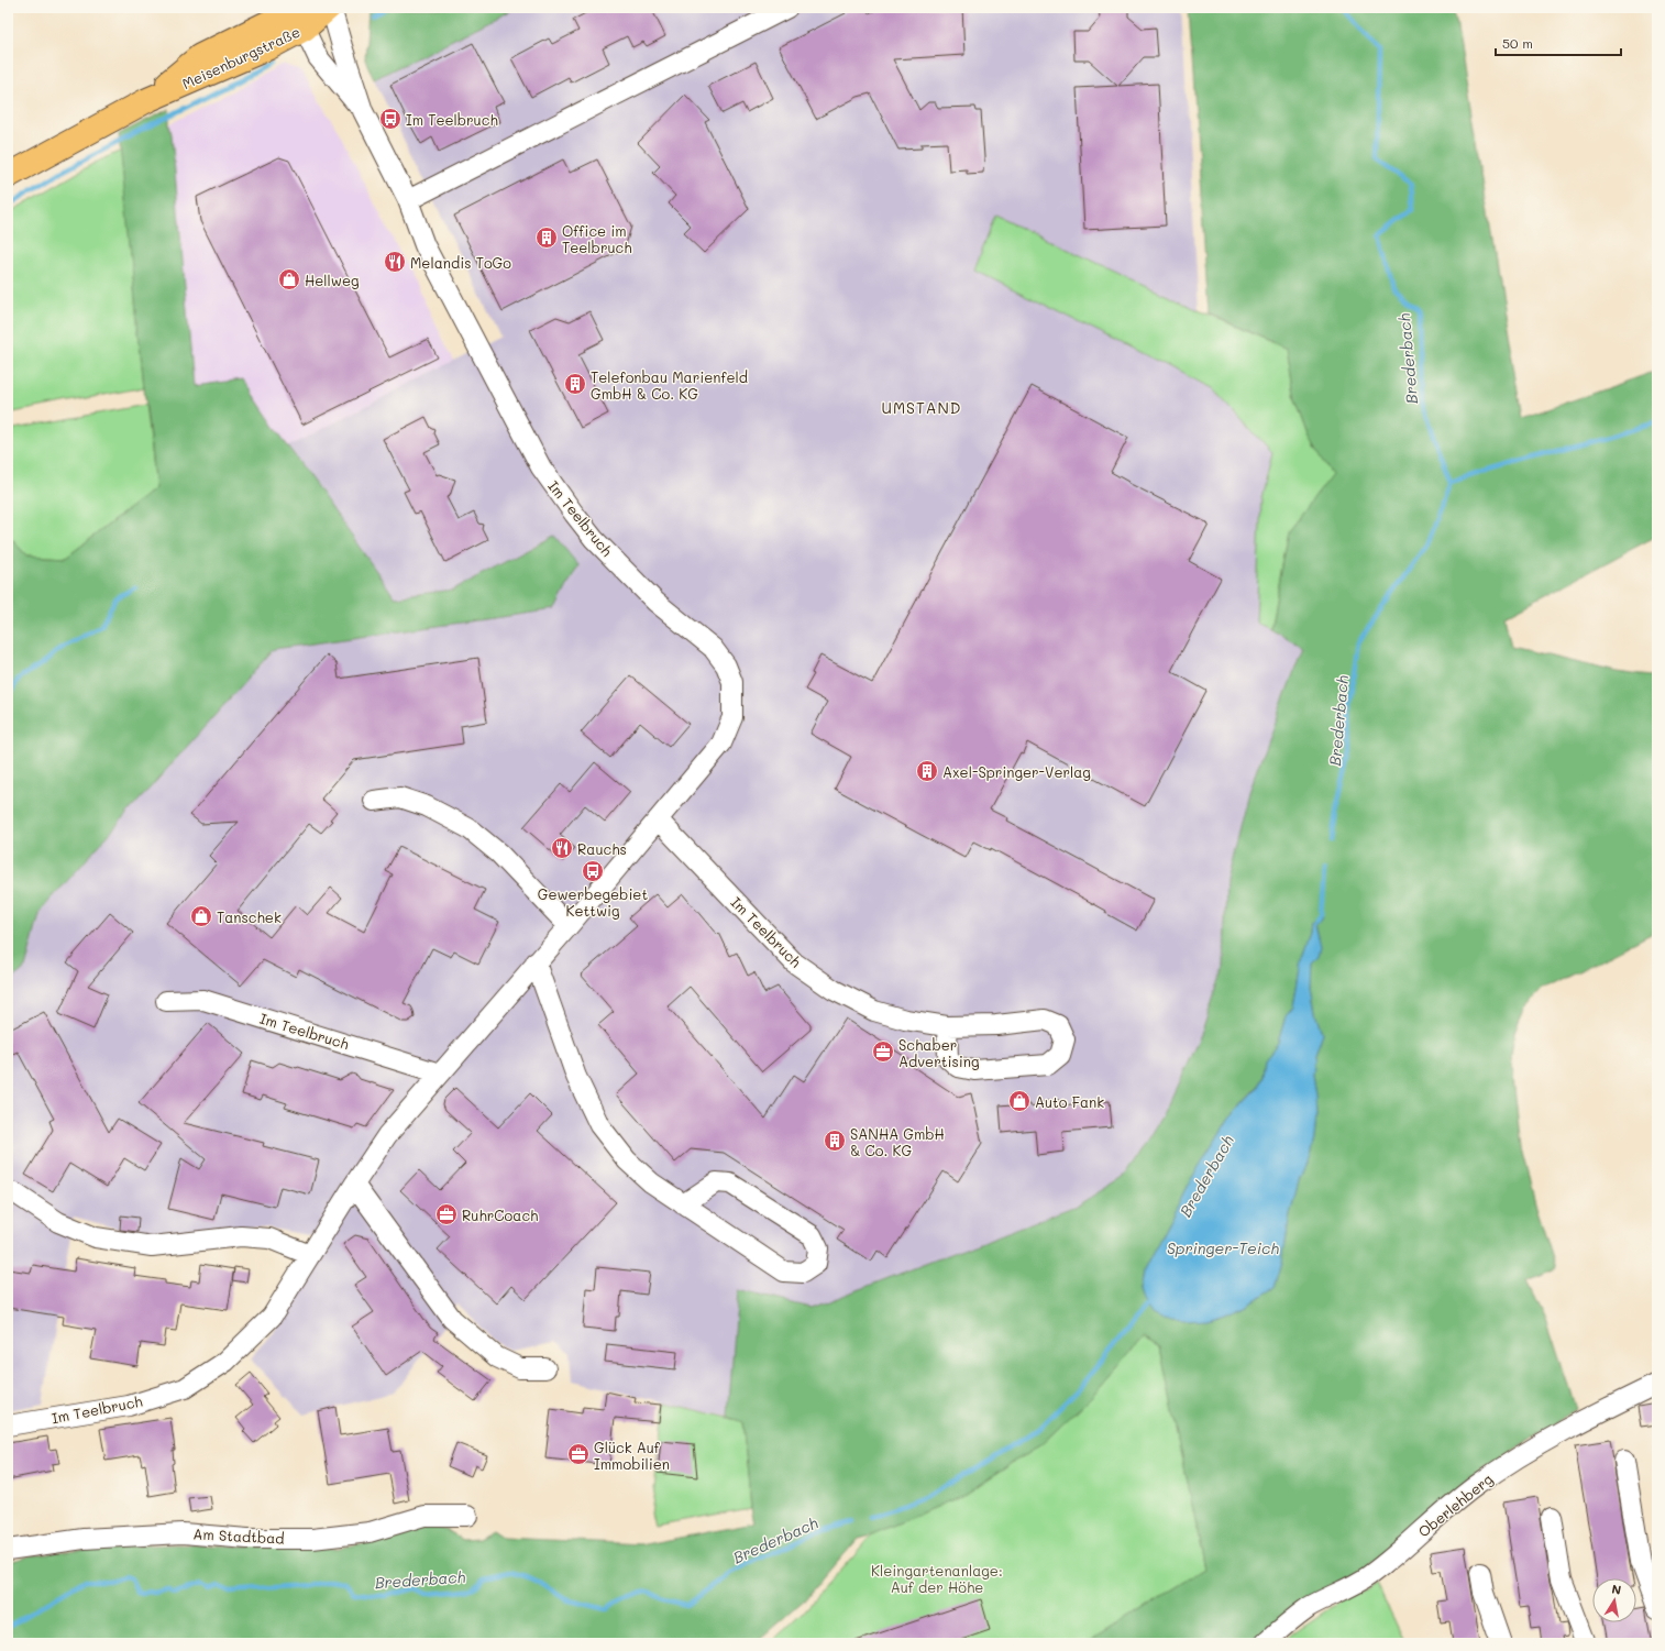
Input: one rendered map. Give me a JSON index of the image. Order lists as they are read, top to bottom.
{
  "streets": {
    "main road": ["Meisenburgstraße"],
    "street": ["Im Teelbruch", "Oberlehberg", "Am Stadtbad"]
  },
  "crossings": [
    ["Meisenburgstraße", "Im Teelbruch"]
  ],
  "districts": ["UMSTAND"],
  "water": ["Brederbach", "Springer-Teich"],
  "parks": ["Kleingartenanlage: Auf der Höhe"],
  "places": {
    "bus stop": ["Im Teelbruch", "Gewerbegebiet Kettwig"],
    "building": [
      "Office im Teelbruch",
      "Telefonbau Marienfeld GmbH & Co. KG",
      "Axel-Springer-Verlag",
      "SANHA GmbH & Co. KG"
    ],
    "restaurant": ["Melandis ToGo", "Rauchs"],
    "shop": ["Hellweg", "Tanschek", "Auto Fank"],
    "office": ["Schaber Advertising", "RuhrCoach", "Glück Auf Immobilien"]
  },
  "scale_bar": "50 m",
  "north": "top"
}
